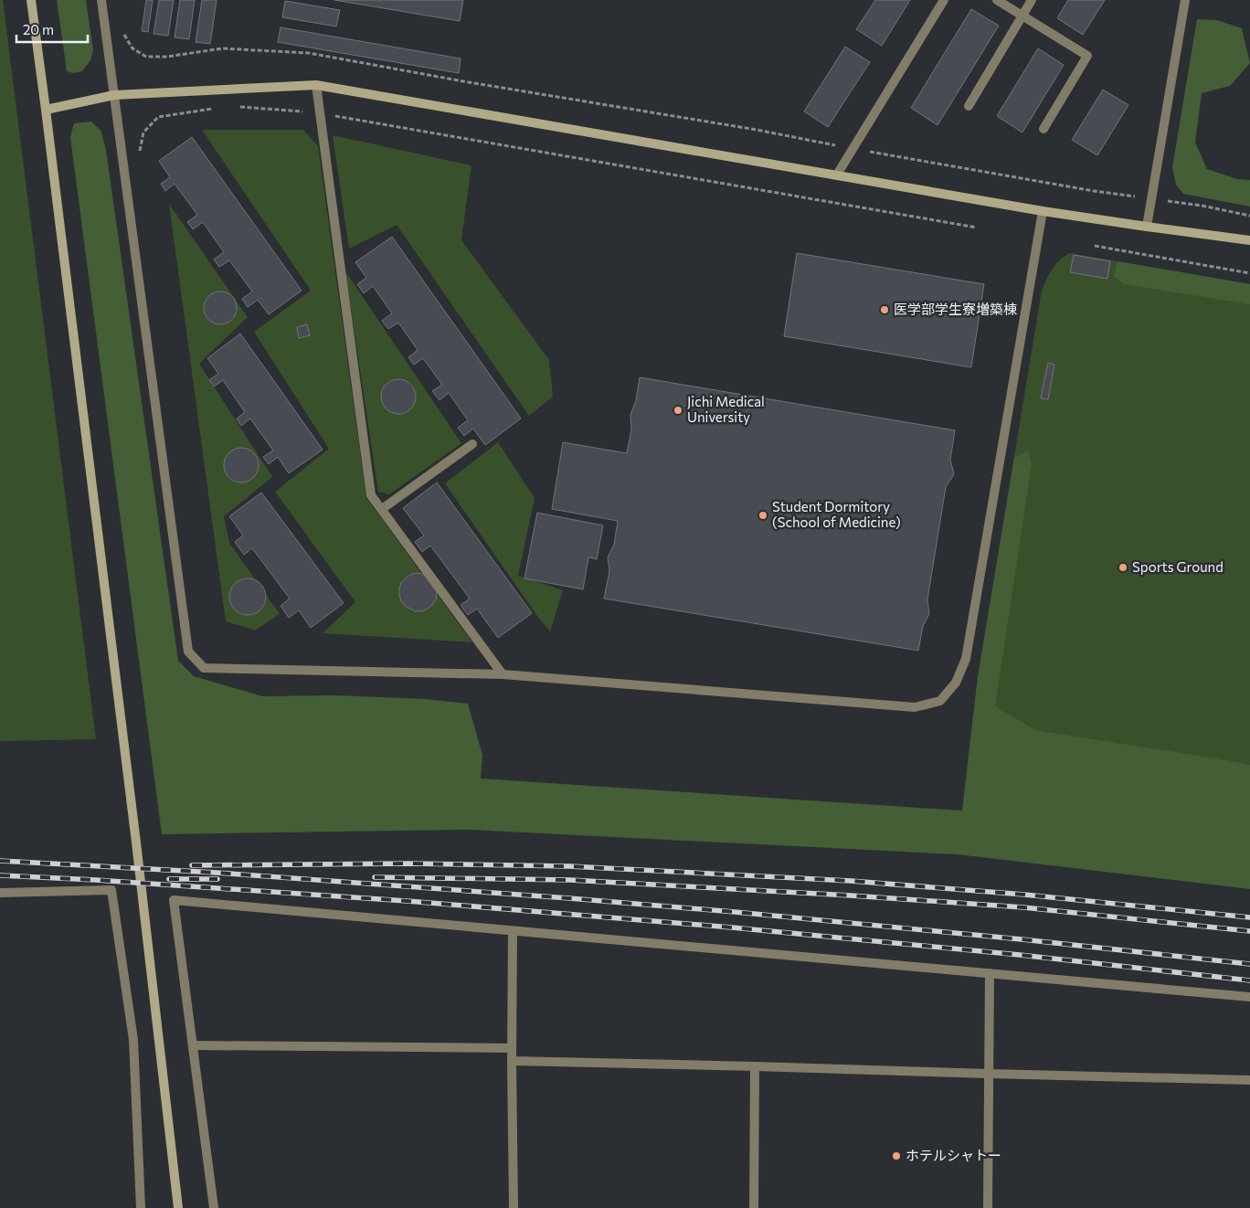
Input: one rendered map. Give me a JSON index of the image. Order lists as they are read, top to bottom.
{
  "places": [
    "医学部学生寮増築棟",
    "Jichi Medical University",
    "Student Dormitory (School of Medicine)",
    "Sports Ground",
    "ホテルシャトー"
  ],
  "scale_bar": "20 m"
}
